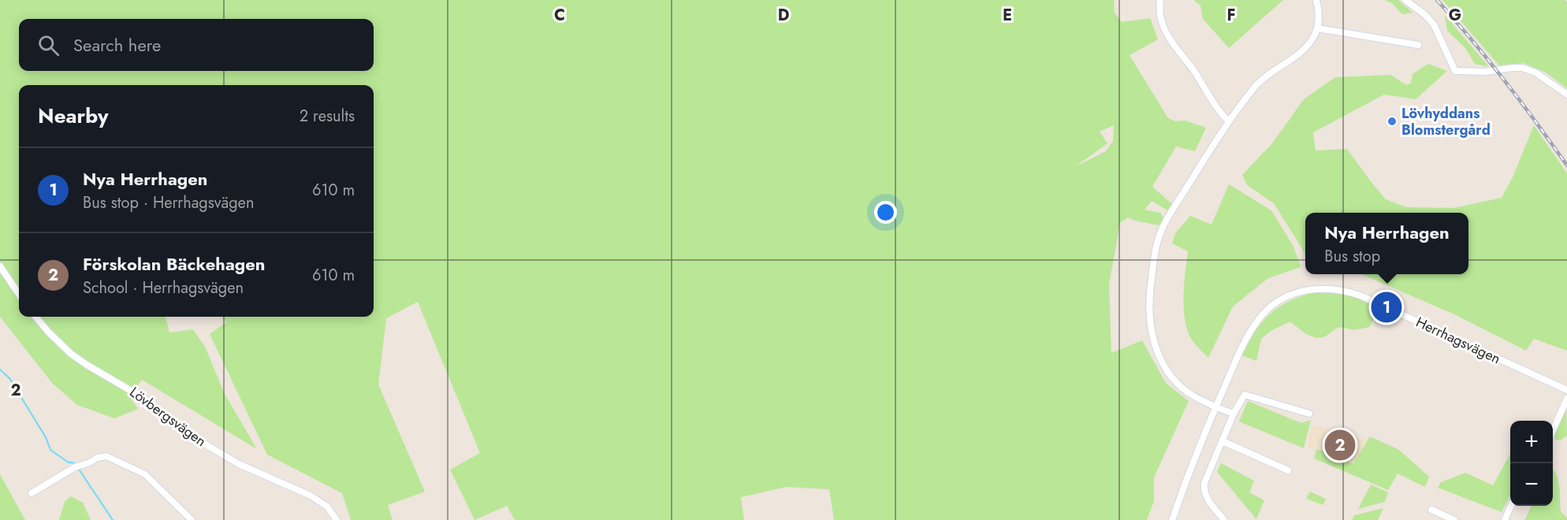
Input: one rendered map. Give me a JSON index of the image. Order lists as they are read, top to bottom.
{
  "streets": {
    "street": ["Herrhagsvägen", "Lövbergsvägen"]
  },
  "places": ["Lövhyddans Blomstergård"],
  "page": {
    "search": "Search here",
    "heading": ["Nearby", "2 results"],
    "list": [
      {
        "mark": "1",
        "name": "Nya Herrhagen",
        "note": "Bus stop · Herrhagsvägen",
        "value": "610 m"
      },
      {
        "mark": "2",
        "name": "Förskolan Bäckehagen",
        "note": "School · Herrhagsvägen",
        "value": "610 m"
      }
    ],
    "popup": ["Nya Herrhagen", "Bus stop"],
    "pins": ["1", "2"],
    "map_buttons": ["+", "−"]
  },
  "grid": {
    "columns": [
      "C",
      "D",
      "E",
      "F",
      "G"
    ],
    "rows": ["2"]
  }
}
